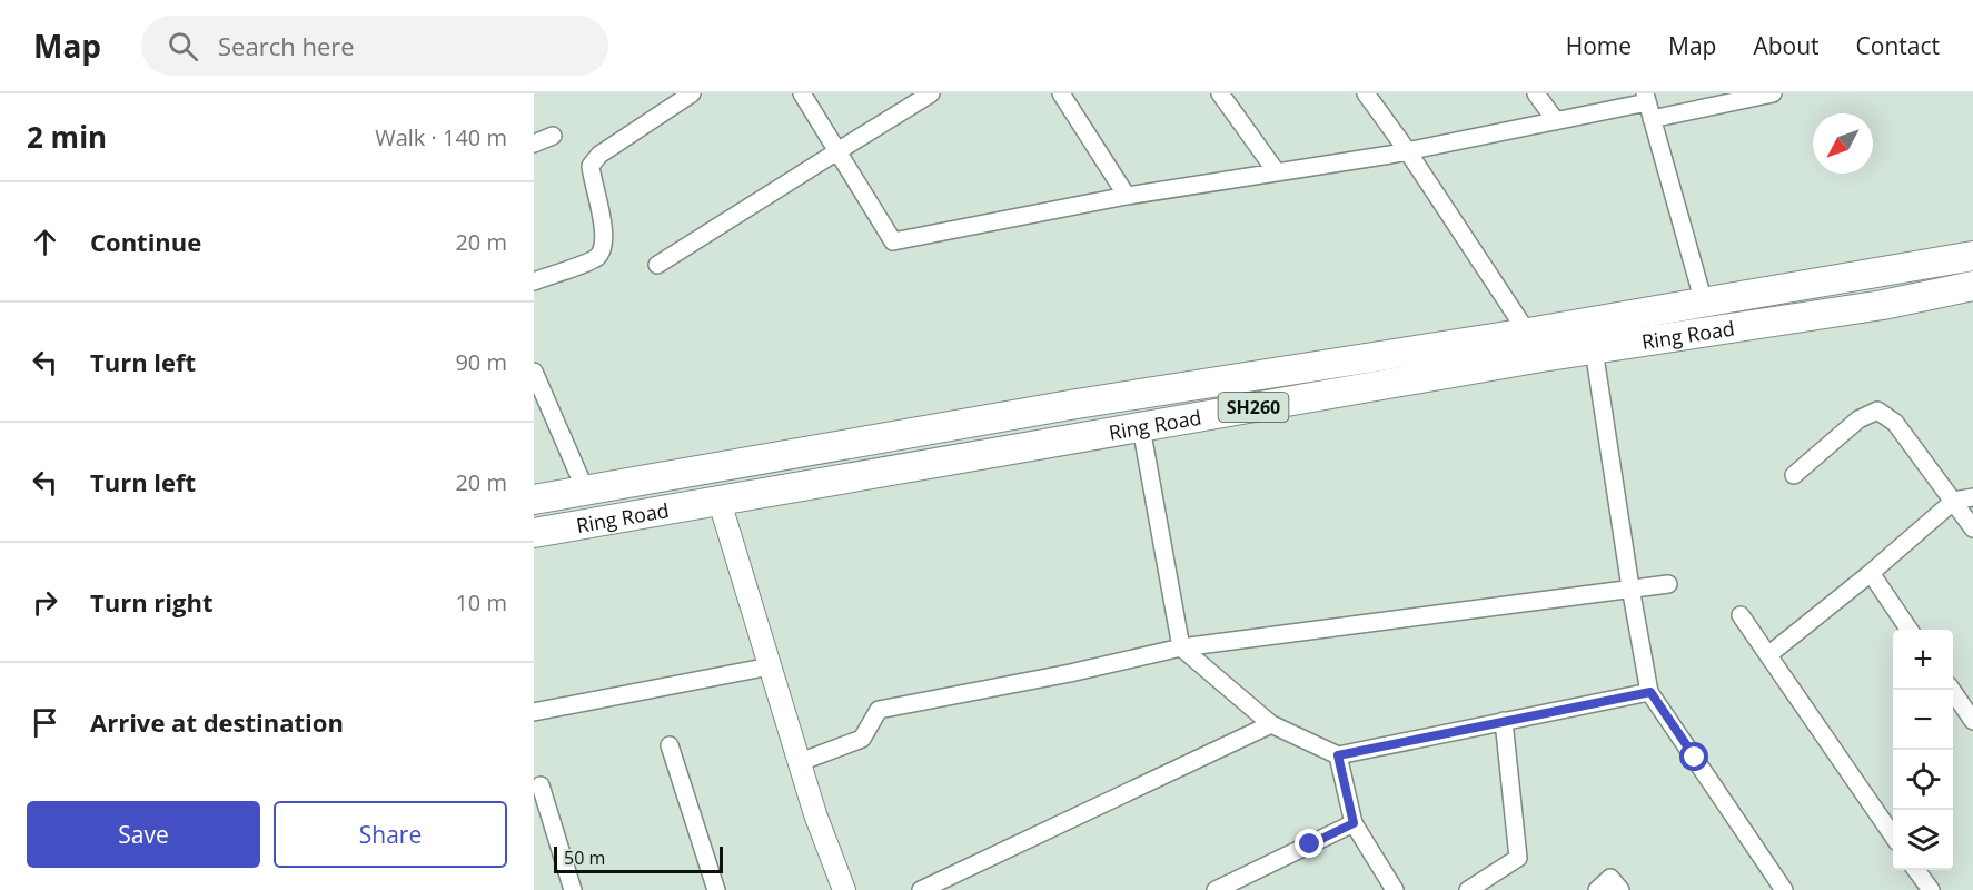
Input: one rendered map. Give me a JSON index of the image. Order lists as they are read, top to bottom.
{
  "streets": {
    "highway": ["Ring Road", "SH260"]
  },
  "scale_bar": "50 m",
  "north": "bottom left",
  "page": {
    "header": "Map",
    "search": "Search here",
    "nav": [
      "Home",
      "Map",
      "About",
      "Contact"
    ],
    "heading": ["2 min", "Walk · 140 m"],
    "list": [
      ["Continue", "20 m"],
      ["Turn left", "90 m"],
      ["Turn left", "20 m"],
      ["Turn right", "10 m"],
      "Arrive at destination"
    ],
    "map_buttons": ["+", "−"],
    "buttons": ["Save", "Share"],
    "scale": "50 m"
  }
}
